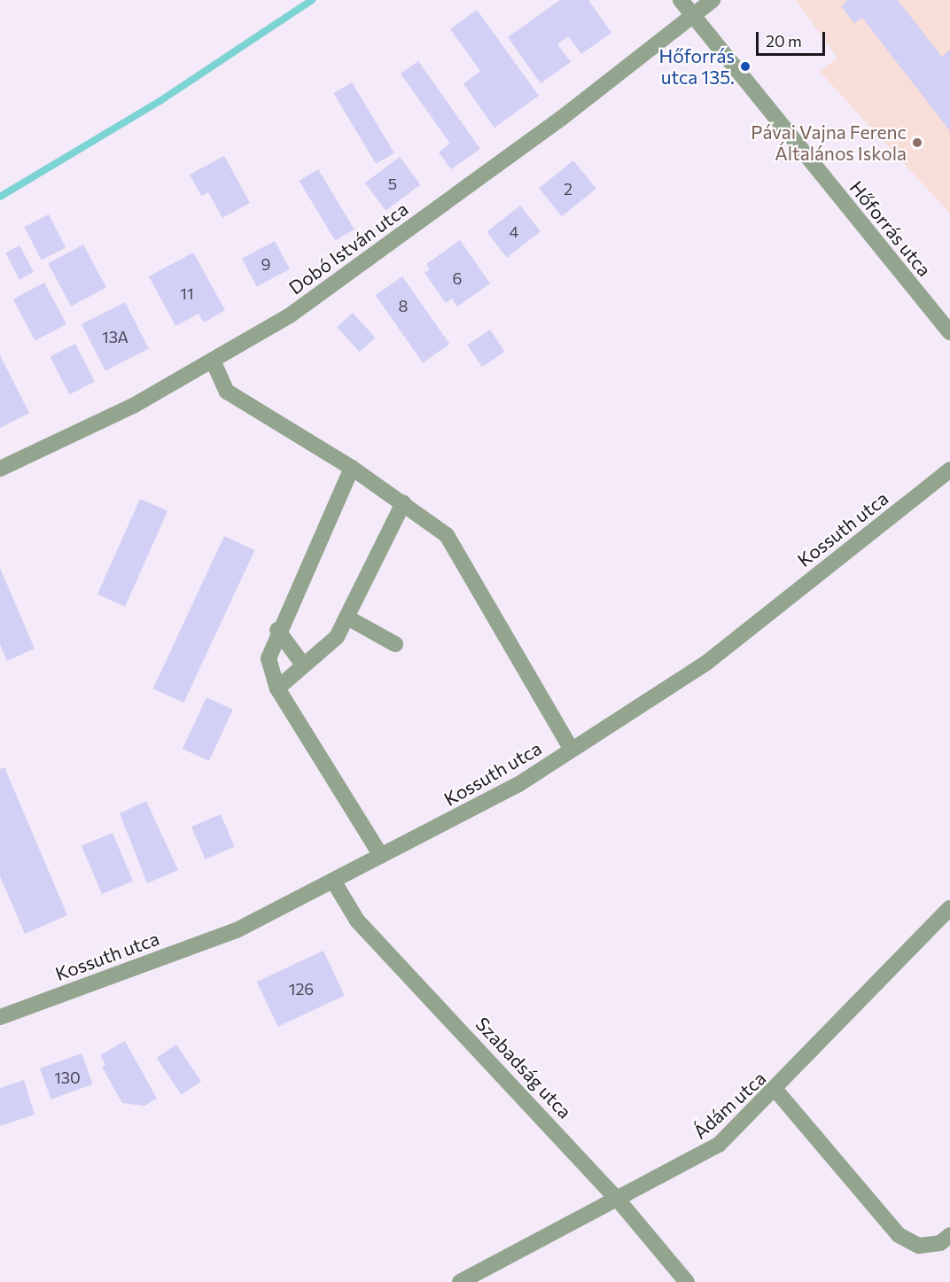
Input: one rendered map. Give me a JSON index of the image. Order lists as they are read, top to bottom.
{
  "streets": {
    "street": [
      "Hőforrás utca",
      "Dobó István utca",
      "Kossuth utca",
      "Szabadság utca",
      "Ádám utca"
    ]
  },
  "crossings": [
    ["Hőforrás utca", "Dobó István utca"],
    ["Kossuth utca", "Szabadság utca"],
    ["Szabadság utca", "Ádám utca"]
  ],
  "places": ["Hőforrás utca 135.", "Pávai Vajna Ferenc Általános Iskola"],
  "house_numbers": [
    "5",
    "2",
    "4",
    "9",
    "6",
    "11",
    "8",
    "13A",
    "126",
    "130"
  ],
  "scale_bar": "20 m"
}
